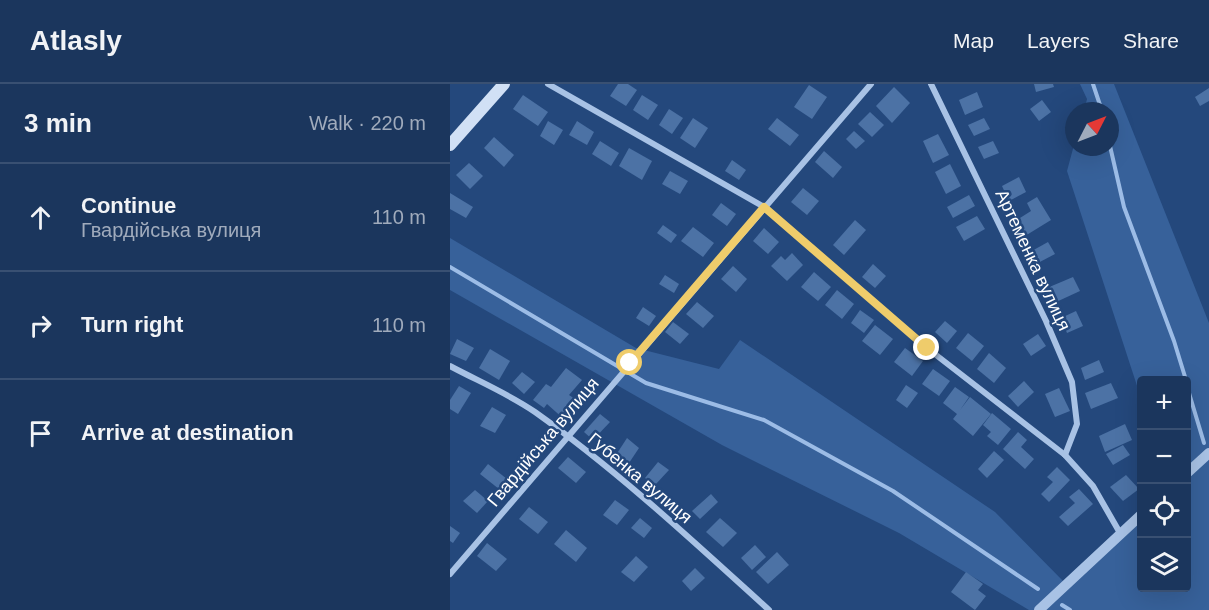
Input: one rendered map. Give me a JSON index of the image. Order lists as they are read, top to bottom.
{
  "streets": {
    "street": ["Артеменка вулиця", "Гвардійська вулиця", "Губенка вулиця"]
  },
  "crossings": [
    ["Гвардійська вулиця", "Губенка вулиця"]
  ],
  "north": "top right",
  "page": {
    "header": "Atlasly",
    "nav": ["Map", "Layers", "Share"],
    "heading": ["3 min", "Walk · 220 m"],
    "list": [
      ["Continue", "Гвардійська вулиця", "110 m"],
      ["Turn right", "110 m"],
      "Arrive at destination"
    ],
    "map_buttons": ["+", "−"]
  }
}
